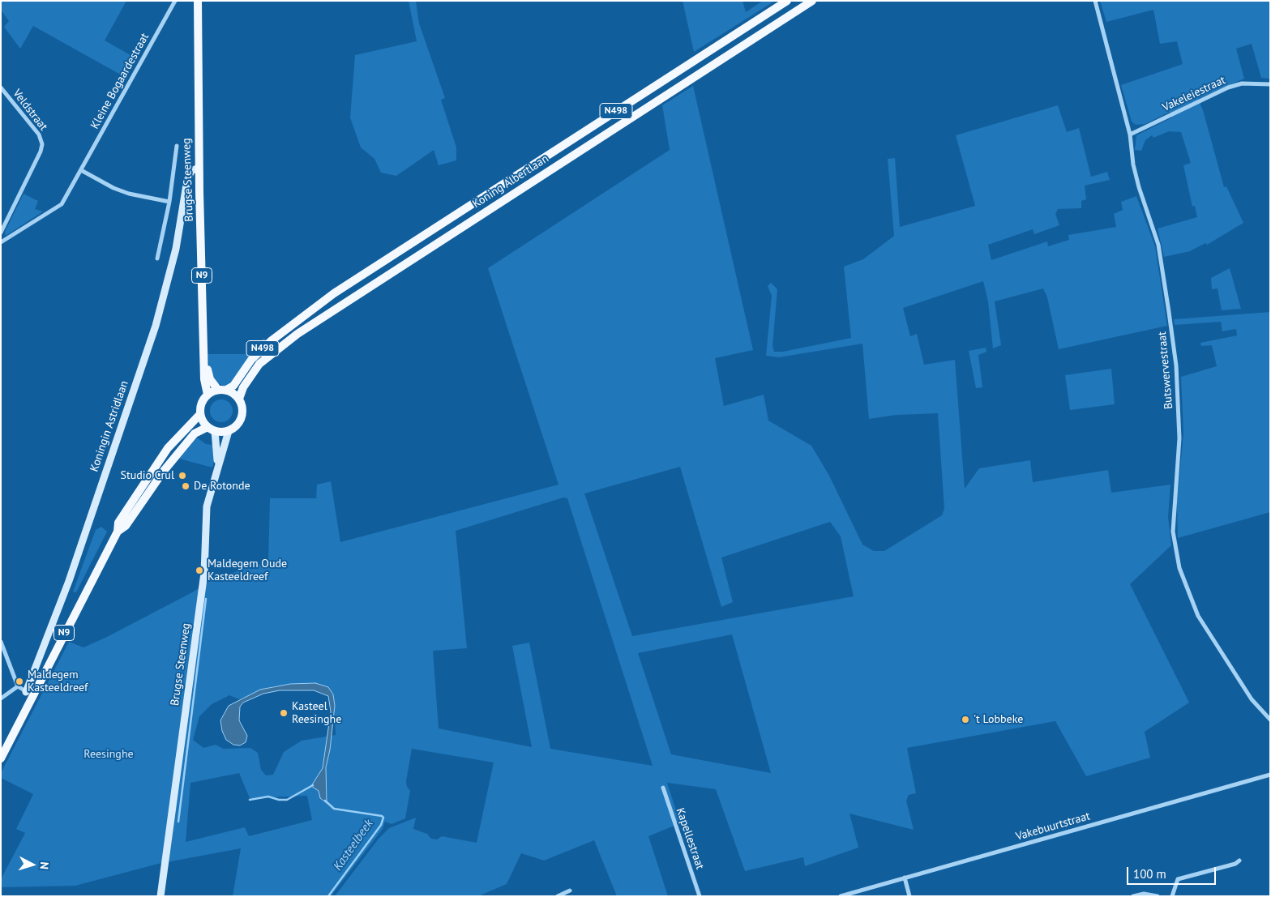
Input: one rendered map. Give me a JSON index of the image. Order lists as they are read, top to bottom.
{
  "streets": {
    "main road": [
      "N498",
      "Brugse Steenweg",
      "Koning Albertlaan",
      "N9",
      "Koningin Astridlaan"
    ],
    "street": [
      "Kleine Bogaardestraat",
      "Vakeleiestraat",
      "Veldstraat",
      "Butswervestraat",
      "Vakebuurtstraat",
      "Kapellestraat"
    ]
  },
  "crossings": [
    ["Vakeleiestraat", "Butswervestraat"],
    ["Brugse Steenweg", "Koning Albertlaan"],
    ["Brugse Steenweg", "Koningin Astridlaan"],
    ["Koning Albertlaan", "Koningin Astridlaan"]
  ],
  "water": ["Kasteelbeek"],
  "parks": ["Reesinghe"],
  "places": [
    "Studio Crul",
    "De Rotonde",
    "Maldegem Oude Kasteeldreef",
    "Maldegem Kasteeldreef",
    "Kasteel Reesinghe",
    "'t Lobbeke"
  ],
  "scale_bar": "100 m",
  "north": "right"
}
